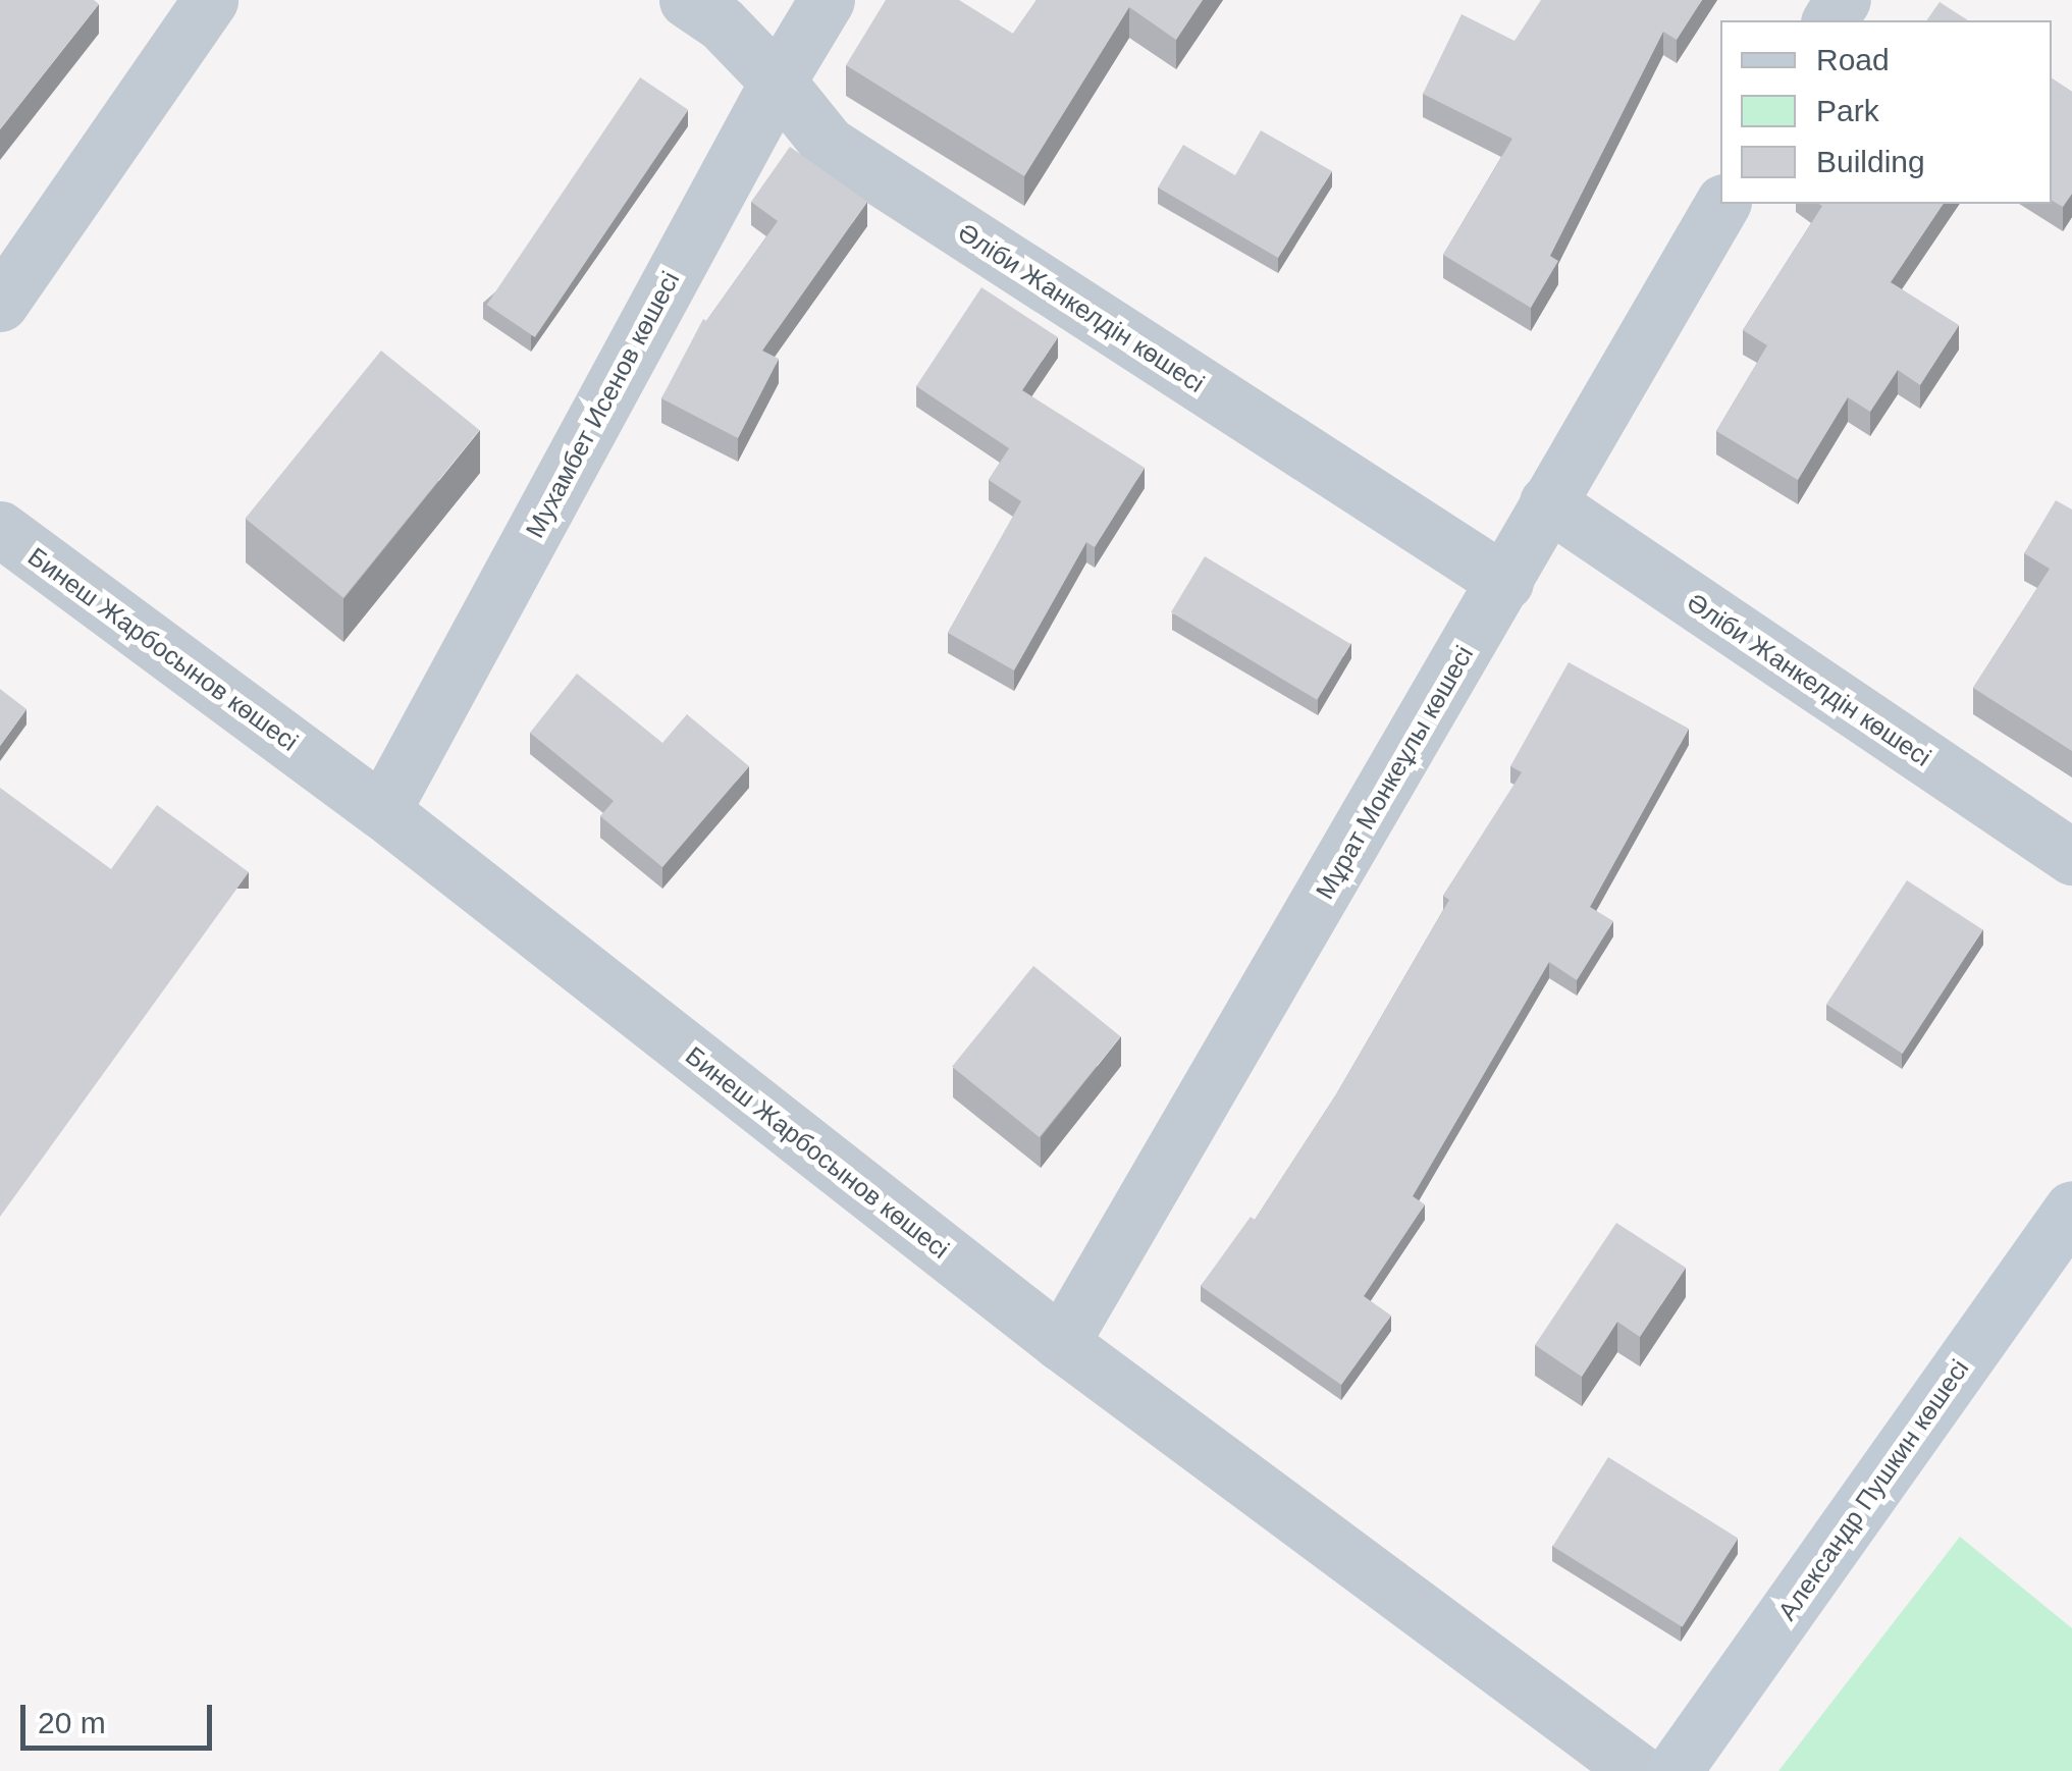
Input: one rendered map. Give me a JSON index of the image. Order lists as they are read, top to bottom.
{
  "streets": {
    "street": [
      "Әліби Жанкелдін көшесі",
      "Мухамбет Исенов көшесі",
      "Бинеш Жарбосынов көшесі",
      "Мұрат Монкеұлы көшесі",
      "Александр Пушкин көшесі"
    ]
  },
  "crossings": [
    ["Әліби Жанкелдін көшесі", "Мухамбет Исенов көшесі"],
    ["Әліби Жанкелдін көшесі", "Мұрат Монкеұлы көшесі"],
    ["Мухамбет Исенов көшесі", "Бинеш Жарбосынов көшесі"],
    ["Бинеш Жарбосынов көшесі", "Мұрат Монкеұлы көшесі"]
  ],
  "legend": ["Road", "Park", "Building"],
  "scale_bar": "20 m"
}
